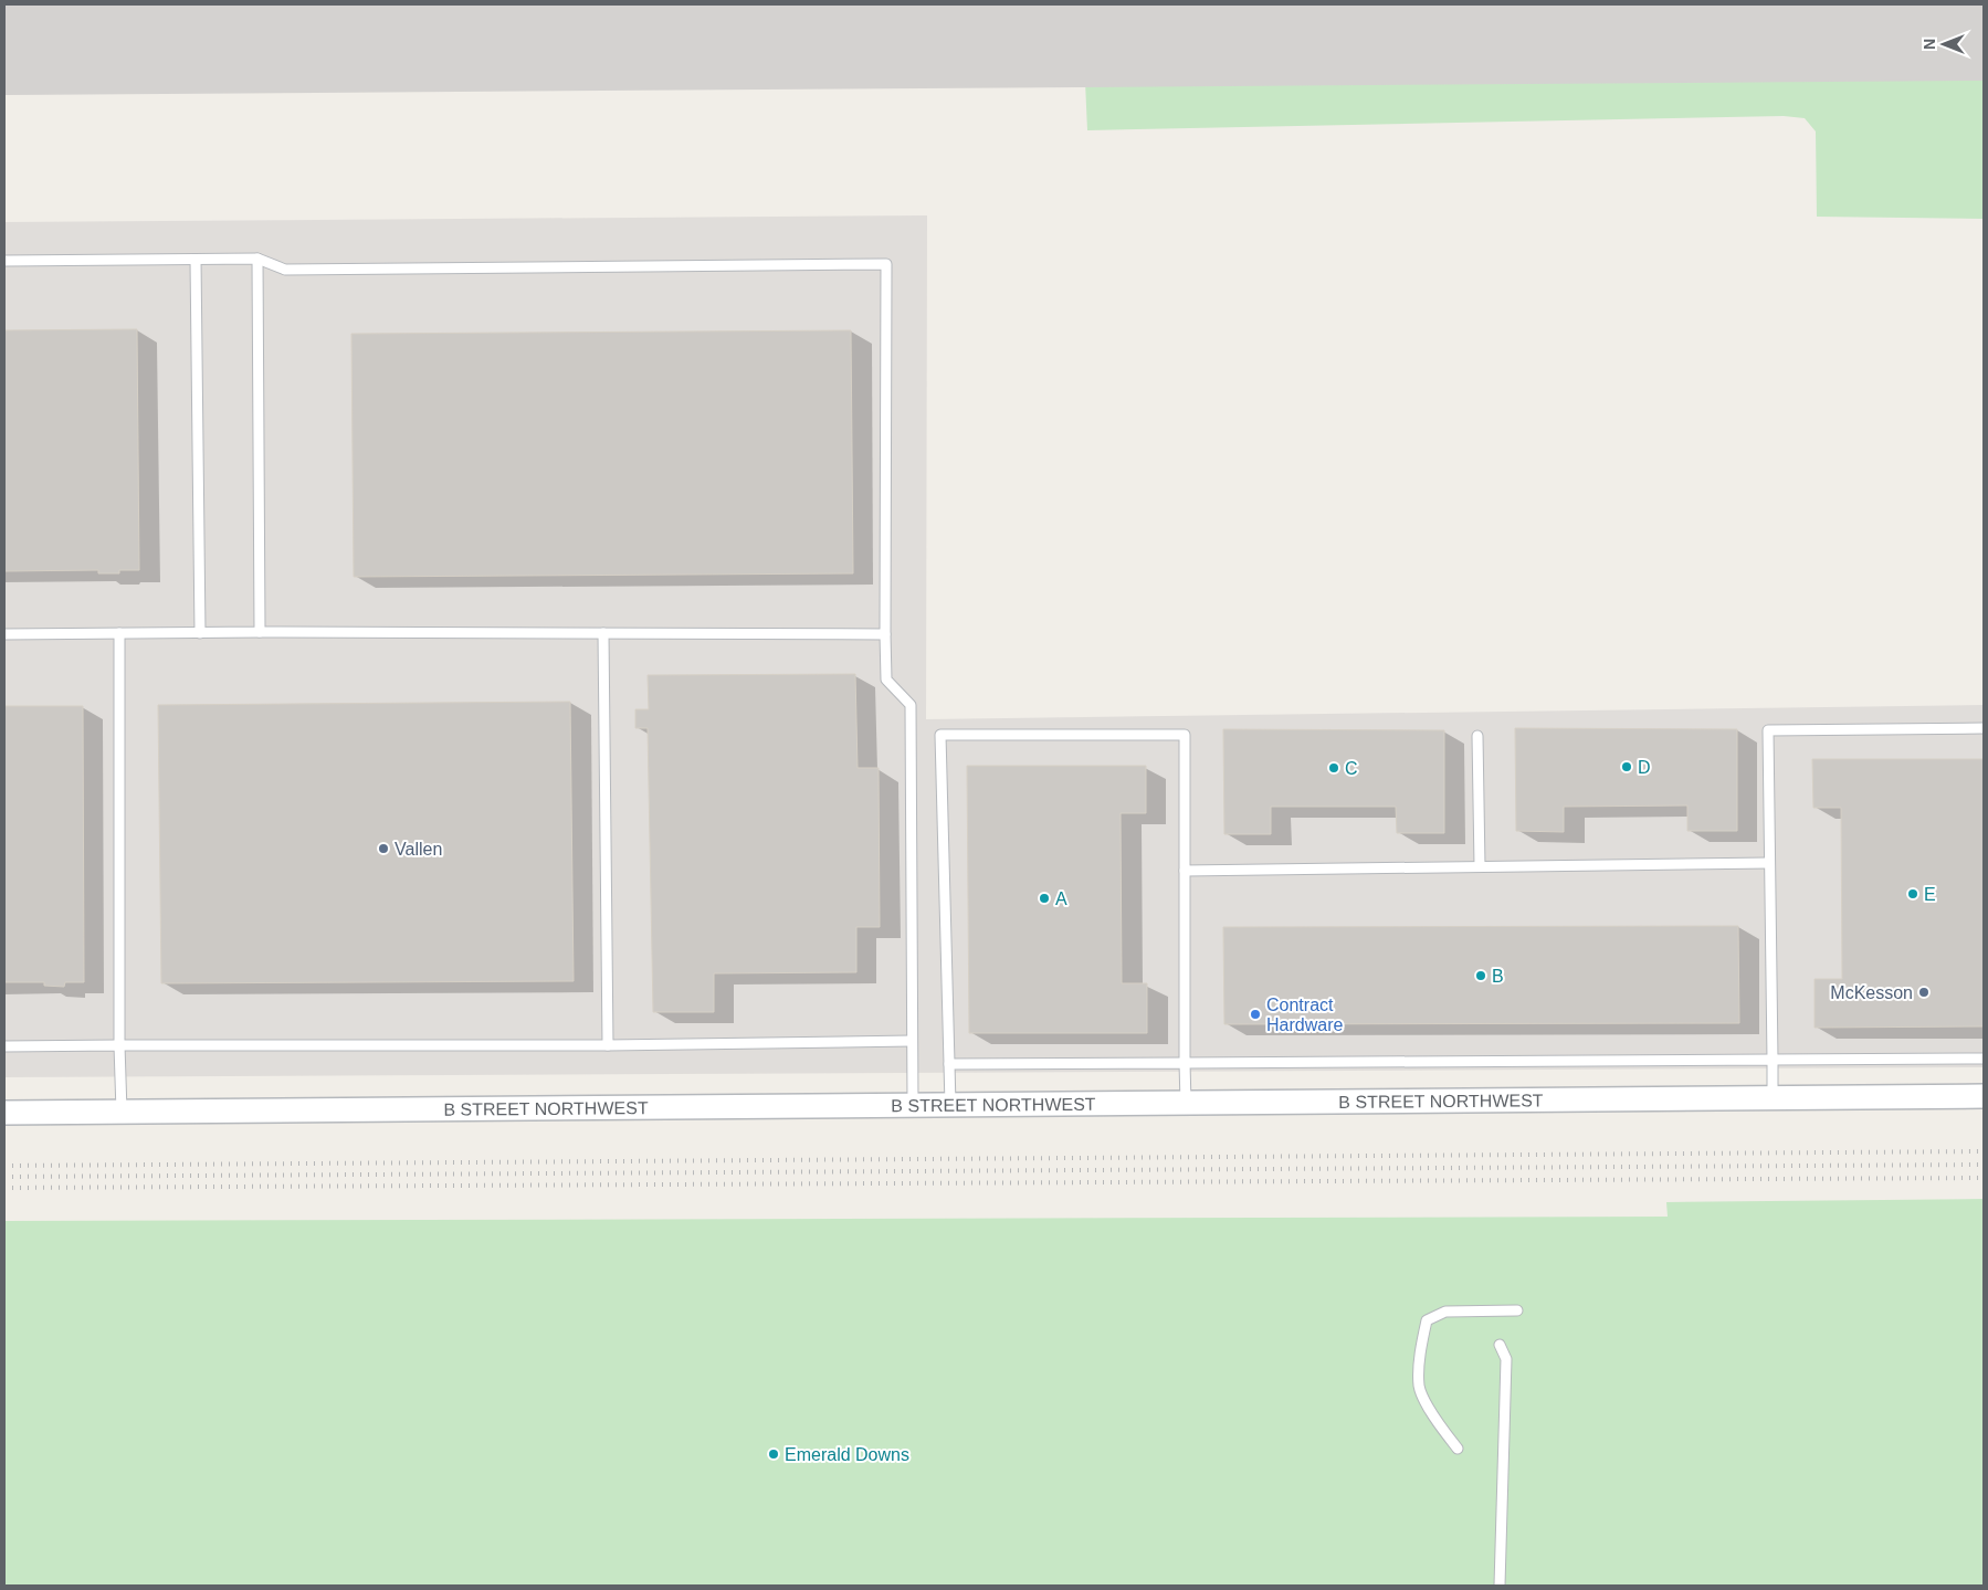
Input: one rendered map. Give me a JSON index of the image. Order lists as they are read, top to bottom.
{
  "streets": {
    "street": ["B STREET NORTHWEST"]
  },
  "places": [
    "D",
    "C",
    "Vallen",
    "E",
    "A",
    "B",
    "McKesson",
    "Contract Hardware",
    "Emerald Downs"
  ],
  "north": "left"
}
